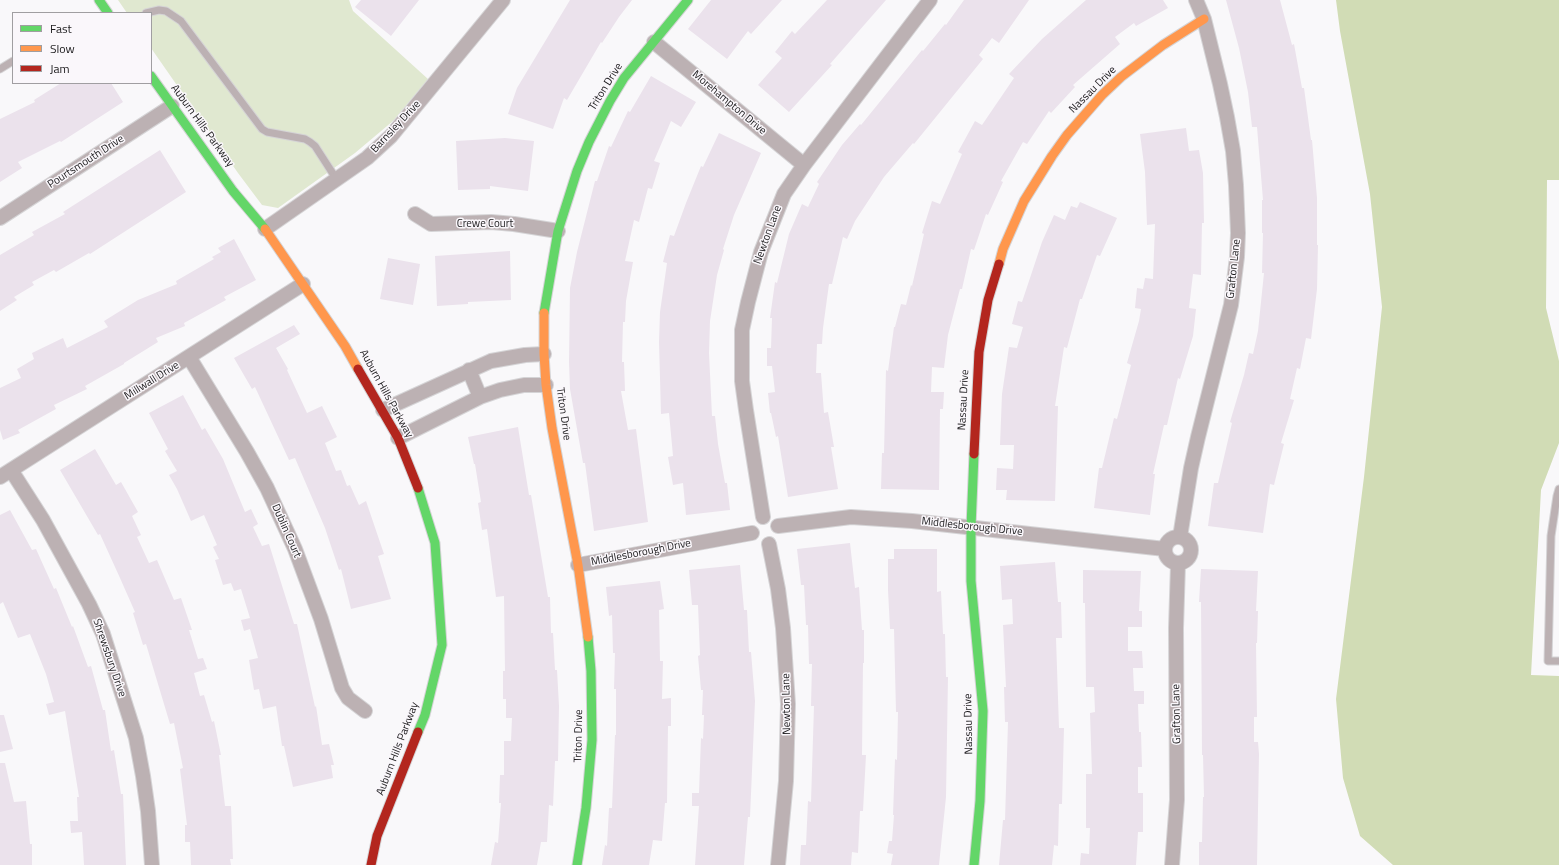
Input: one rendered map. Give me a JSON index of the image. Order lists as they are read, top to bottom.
{
  "streets": {
    "street": [
      "Triton Drive",
      "Nassau Drive",
      "Morehampton Drive",
      "Auburn Hills Parkway",
      "Barnsley Drive",
      "Pourtsmouth Drive",
      "Crewe Court",
      "Newton Lane",
      "Grafton Lane",
      "Millwall Drive",
      "Middlesborough Drive",
      "Dublin Court",
      "Shrewsbury Drive"
    ]
  },
  "crossings": [
    ["Triton Drive", "Morehampton Drive"],
    ["Triton Drive", "Crewe Court"],
    ["Triton Drive", "Middlesborough Drive"],
    ["Nassau Drive", "Grafton Lane"],
    ["Nassau Drive", "Middlesborough Drive"],
    ["Morehampton Drive", "Newton Lane"],
    ["Auburn Hills Parkway", "Barnsley Drive"],
    ["Auburn Hills Parkway", "Pourtsmouth Drive"],
    ["Auburn Hills Parkway", "Millwall Drive"],
    ["Newton Lane", "Middlesborough Drive"],
    ["Grafton Lane", "Middlesborough Drive"],
    ["Millwall Drive", "Dublin Court"],
    ["Millwall Drive", "Shrewsbury Drive"]
  ],
  "legend": ["Fast", "Slow", "Jam"]
}
